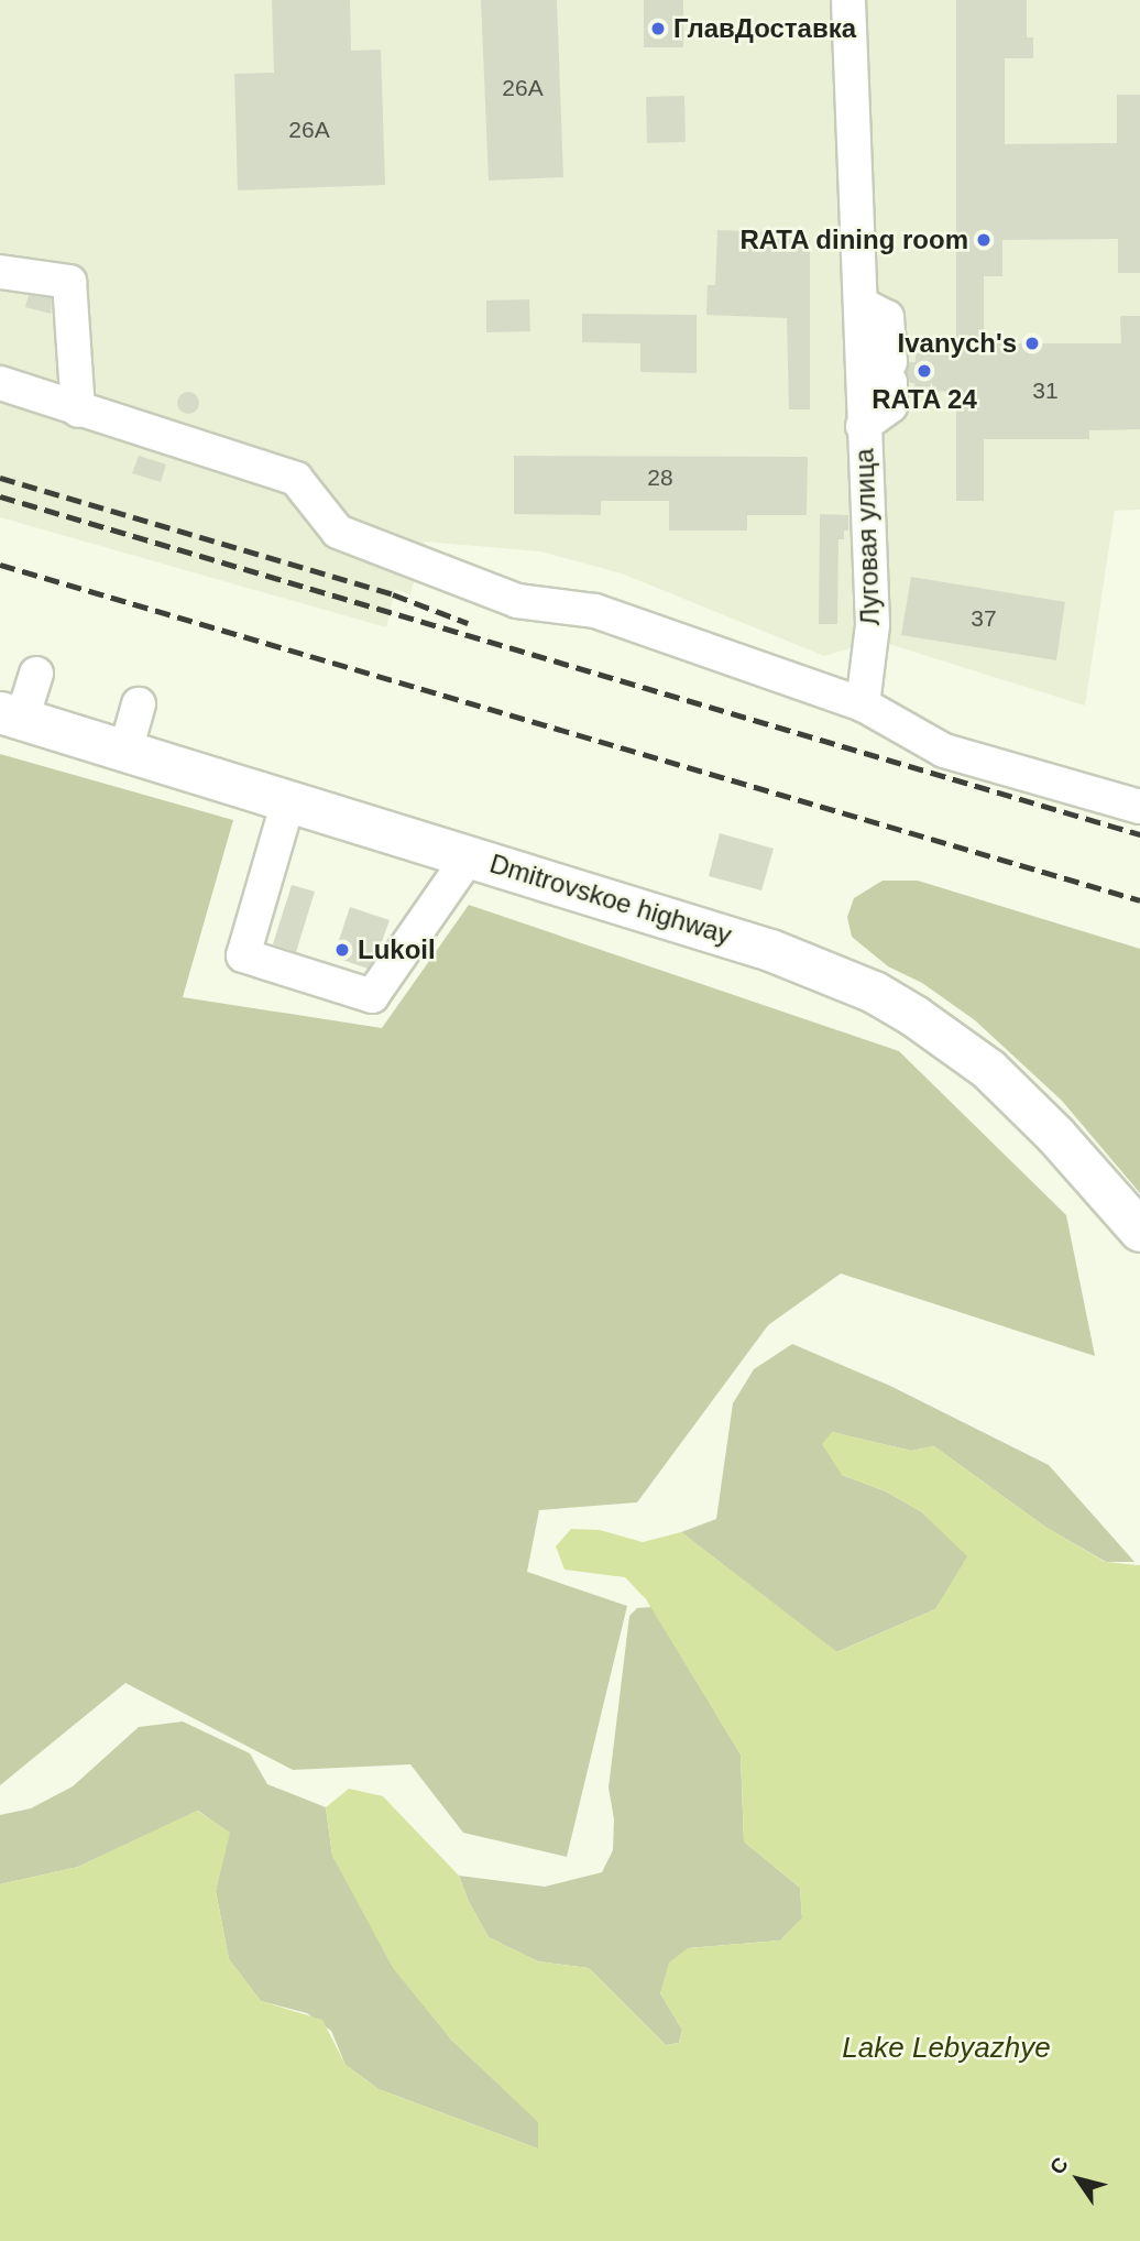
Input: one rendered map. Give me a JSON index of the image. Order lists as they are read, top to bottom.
{
  "streets": {
    "main road": ["Dmitrovskoe highway"],
    "street": ["Луговая улица"]
  },
  "water": ["Lake Lebyazhye"],
  "places": [
    "ГлавДоставка",
    "RATA dining room",
    "Ivanych's",
    "RATA 24",
    "Lukoil"
  ],
  "house_numbers": [
    "26А",
    "26А",
    "31",
    "28",
    "37"
  ],
  "north": "top left"
}
